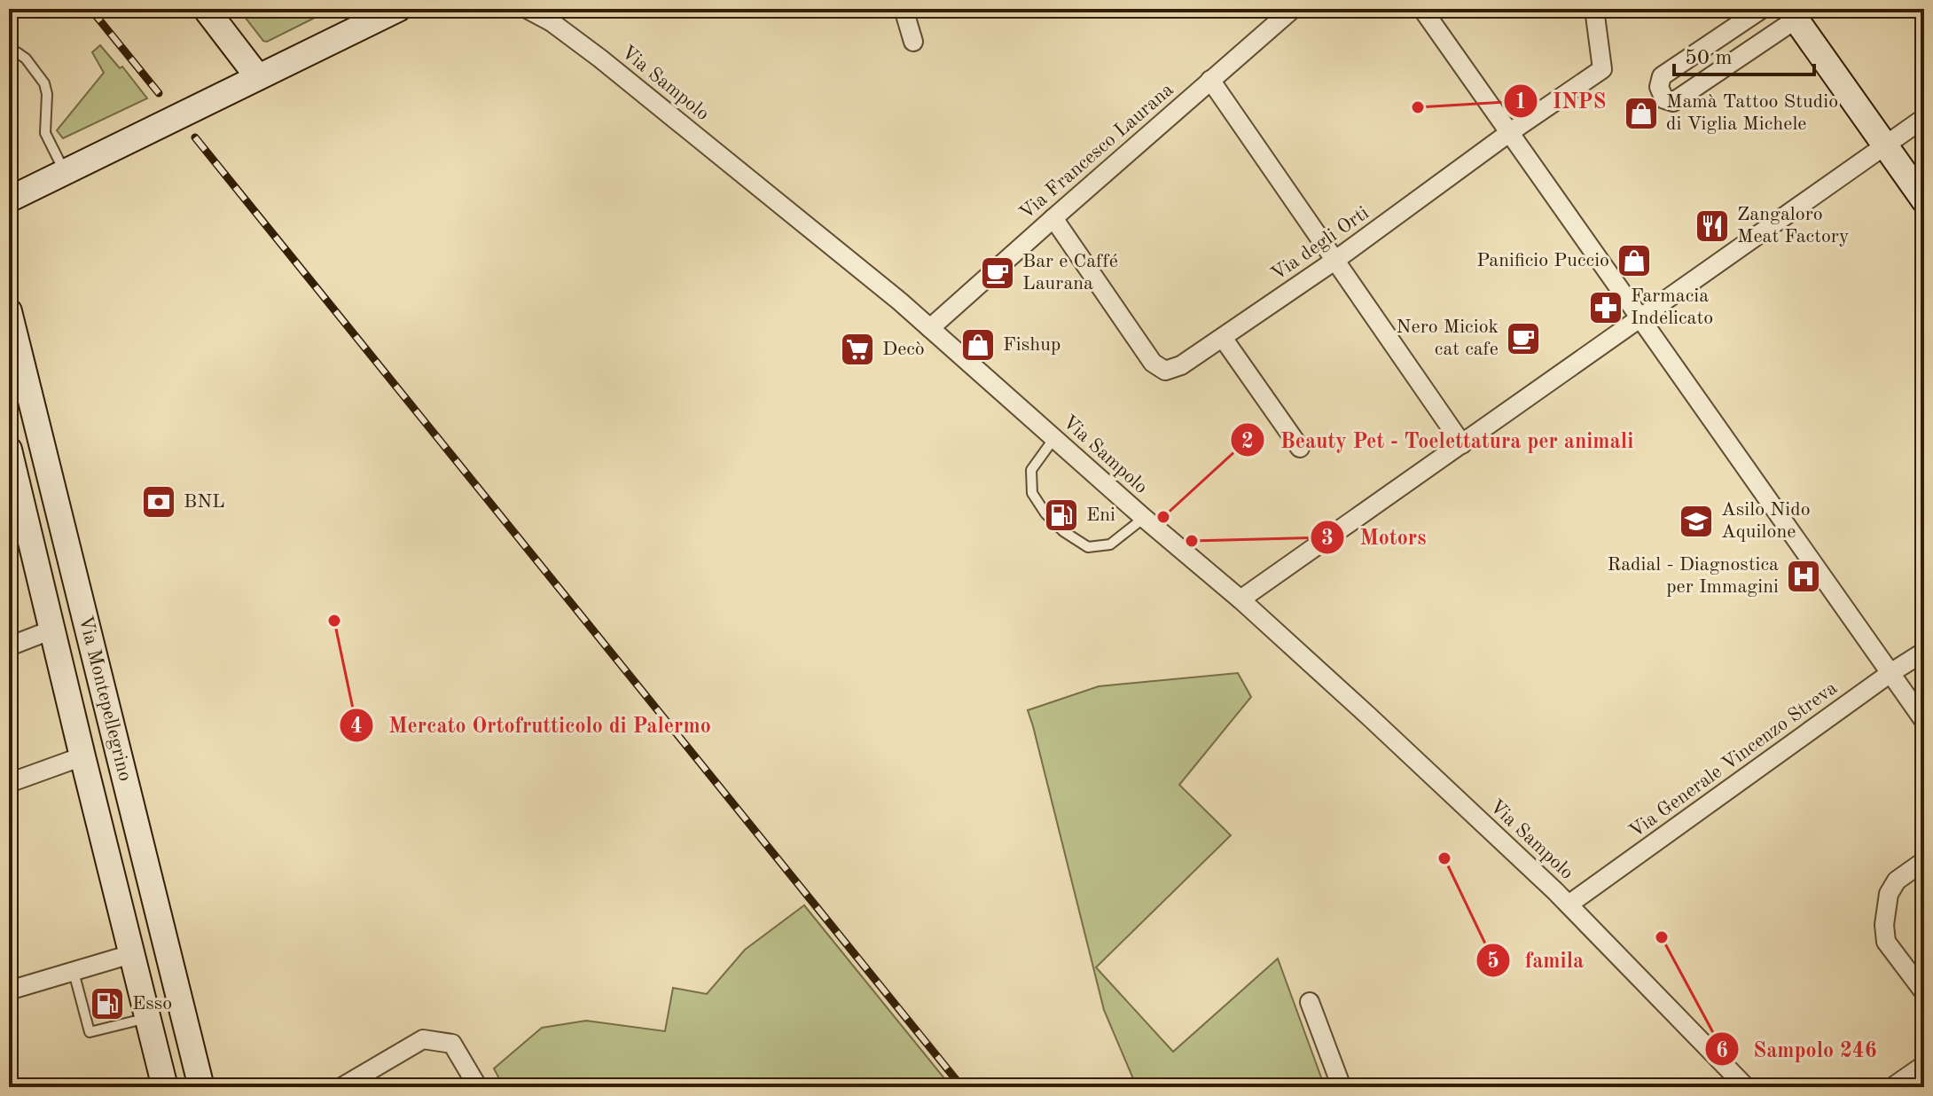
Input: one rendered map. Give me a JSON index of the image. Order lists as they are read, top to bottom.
{
  "streets": {
    "street": [
      "Via Sampolo",
      "Via Francesco Laurana",
      "Via degli Orti",
      "Via Montepellegrino",
      "Via Generale Vincenzo Streva"
    ]
  },
  "crossings": [
    ["Via Sampolo", "Via Francesco Laurana"],
    ["Via Sampolo", "Via Generale Vincenzo Streva"],
    ["Via Francesco Laurana", "Via degli Orti"]
  ],
  "places": {
    "other": [
      "INPS",
      "Beauty Pet - Toelettatura per animali",
      "Motors",
      "Mercato Ortofrutticolo di Palermo",
      "famila",
      "Sampolo 246"
    ],
    "shop": ["Mamà Tattoo Studio di Viglia Michele", "Panificio Puccio", "Fishup"],
    "restaurant": ["Zangaloro Meat Factory"],
    "cafe": ["Bar e Caffé Laurana", "Nero Miciok cat cafe"],
    "pharmacy": ["Farmacia Indelicato"],
    "supermarket": ["Decò"],
    "bank": ["BNL"],
    "fuel station": ["Eni", "Esso"],
    "school or university": ["Asilo Nido Aquilone"],
    "hospital": ["Radial - Diagnostica per Immagini"]
  },
  "scale_bar": "50 m"
}
